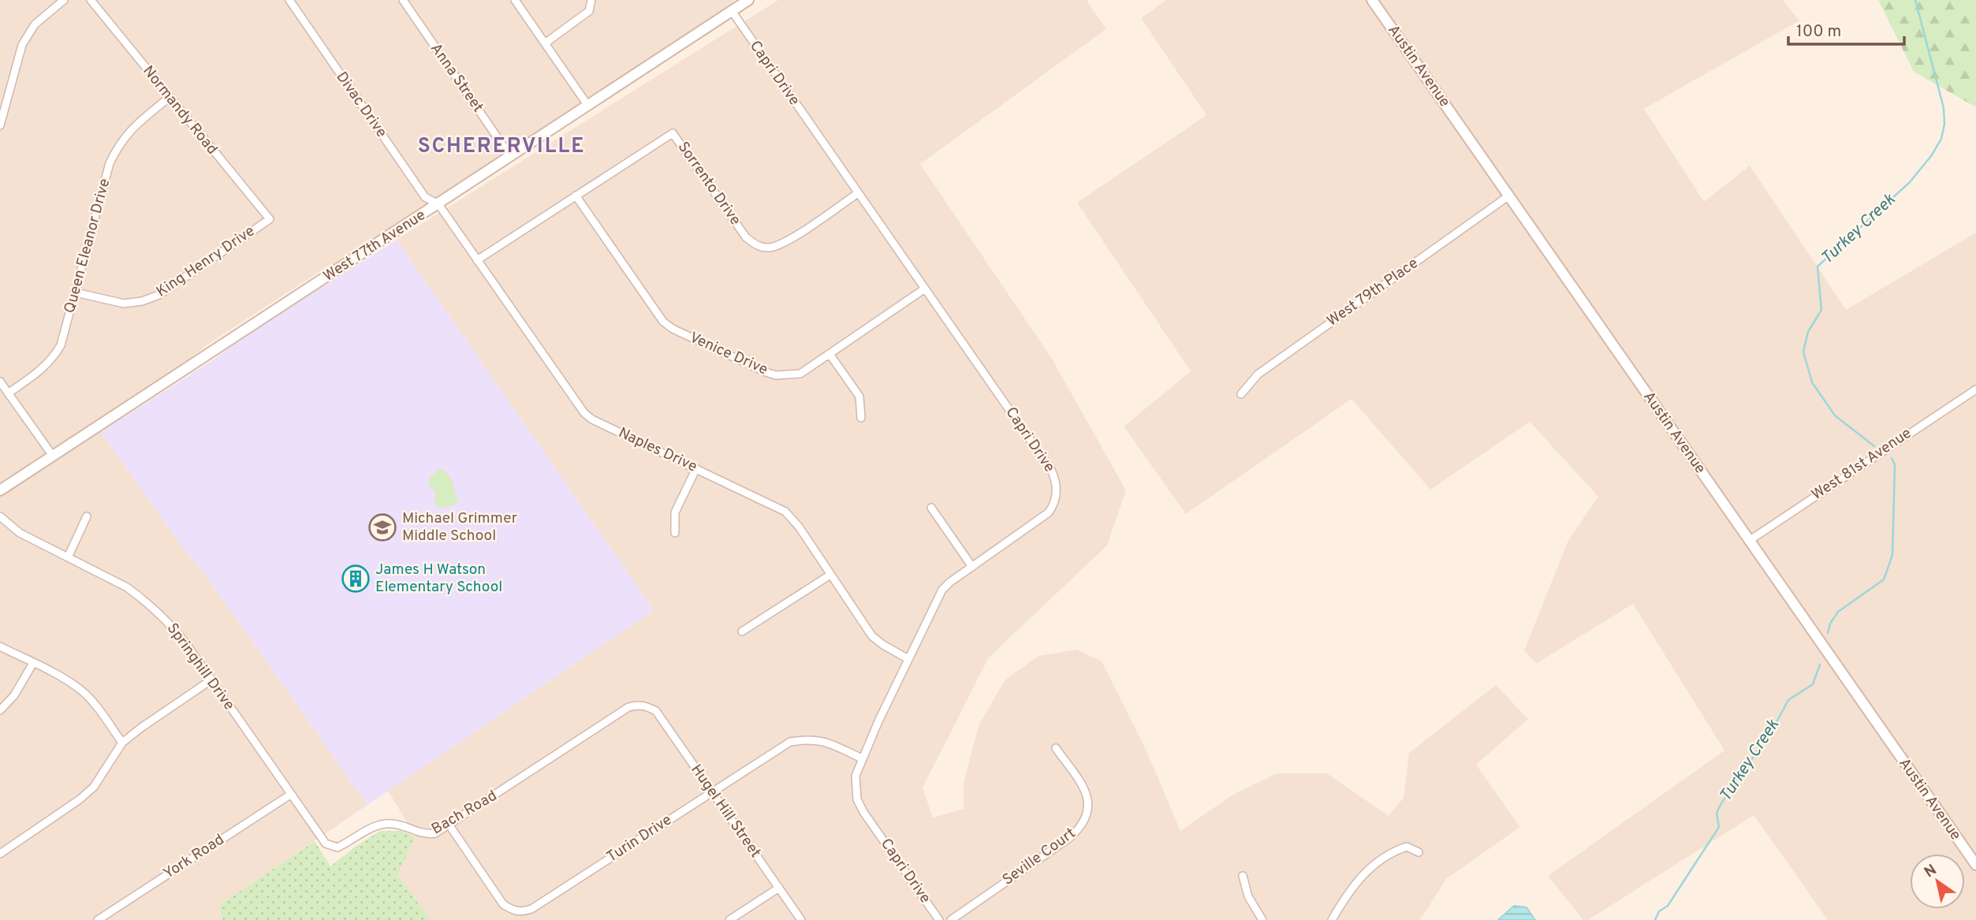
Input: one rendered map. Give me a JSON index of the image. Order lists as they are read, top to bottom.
{
  "streets": {
    "street": [
      "Austin Avenue",
      "Capri Drive",
      "Anna Street",
      "Divac Drive",
      "Normandy Road",
      "Sorrento Drive",
      "Queen Eleanor Drive",
      "West 77th Avenue",
      "King Henry Drive",
      "West 79th Place",
      "Venice Drive",
      "Naples Drive",
      "West 81st Avenue",
      "Springhill Drive",
      "Hugel Hill Street",
      "Bach Road",
      "Turin Drive",
      "York Road",
      "Seville Court"
    ]
  },
  "crossings": [
    ["Austin Avenue", "West 79th Place"],
    ["Austin Avenue", "West 81st Avenue"],
    ["Capri Drive", "Sorrento Drive"],
    ["Capri Drive", "West 77th Avenue"],
    ["Capri Drive", "Venice Drive"],
    ["Capri Drive", "Naples Drive"],
    ["Capri Drive", "Turin Drive"],
    ["Anna Street", "West 77th Avenue"],
    ["Divac Drive", "West 77th Avenue"],
    ["Divac Drive", "Naples Drive"],
    ["Normandy Road", "Queen Eleanor Drive"],
    ["Normandy Road", "King Henry Drive"],
    ["Sorrento Drive", "Venice Drive"],
    ["Sorrento Drive", "Naples Drive"],
    ["Queen Eleanor Drive", "King Henry Drive"],
    ["West 77th Avenue", "Naples Drive"],
    ["Springhill Drive", "Bach Road"],
    ["Springhill Drive", "York Road"],
    ["Hugel Hill Street", "Bach Road"],
    ["Hugel Hill Street", "Turin Drive"],
    ["Bach Road", "Turin Drive"],
    ["Bach Road", "York Road"]
  ],
  "districts": ["SCHERERVILLE"],
  "water": ["Turkey Creek"],
  "places": {
    "school or university": ["Michael Grimmer Middle School"],
    "building": ["James H Watson Elementary School"]
  },
  "scale_bar": "100 m",
  "north": "top left"
}
